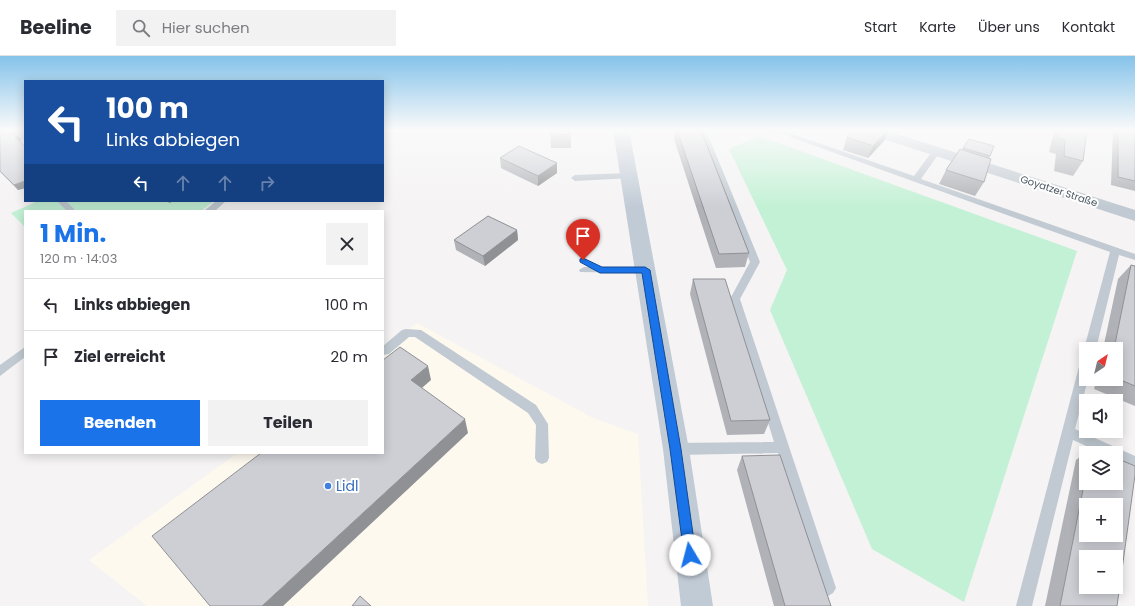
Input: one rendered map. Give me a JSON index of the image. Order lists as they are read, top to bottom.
{
  "streets": {
    "street": ["Goyatzer Straße"]
  },
  "places": ["Lidl"],
  "north": "top right",
  "page": {
    "header": "Beeline",
    "search": "Hier suchen",
    "nav": [
      "Start",
      "Karte",
      "Über uns",
      "Kontakt"
    ],
    "turn": ["100 m", "Links abbiegen"],
    "heading": ["1 Min.", "120 m · 14:03"],
    "list": [
      {
        "name": "Links abbiegen",
        "value": "100 m"
      },
      {
        "name": "Ziel erreicht",
        "value": "20 m"
      }
    ],
    "map_buttons": ["+", "−"],
    "buttons": ["Beenden", "Teilen"]
  }
}
